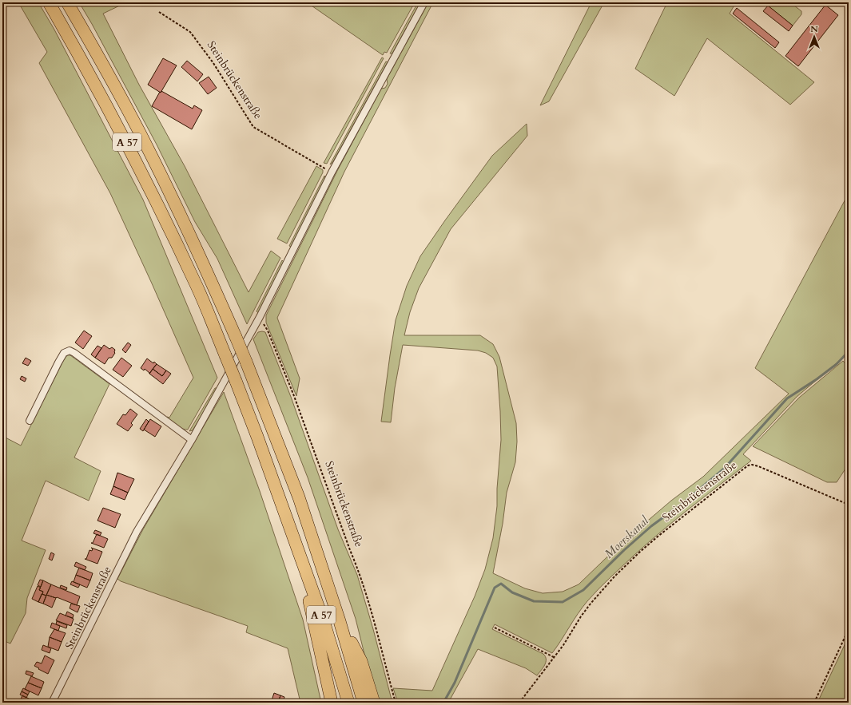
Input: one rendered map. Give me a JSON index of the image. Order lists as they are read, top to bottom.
{
  "streets": {
    "highway": ["A 57"],
    "street": ["Steinbrückenstraße"]
  },
  "water": ["Moerskanal"],
  "north": "top"
}
